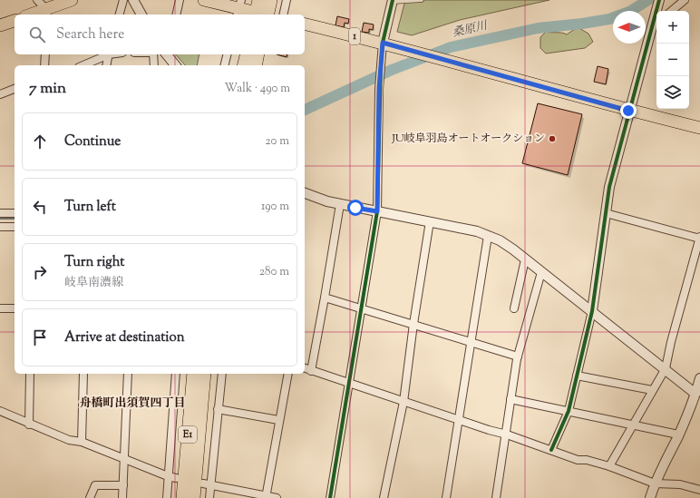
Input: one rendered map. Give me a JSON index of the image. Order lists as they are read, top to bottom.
{
  "streets": {
    "highway": ["E1"],
    "main road": ["1"]
  },
  "districts": ["舟橋町出須賀四丁目"],
  "water": ["桑原川"],
  "places": ["JU岐阜羽島オートオークション"],
  "north": "left",
  "page": {
    "map_buttons": ["+", "−"],
    "search": "Search here",
    "heading": ["7 min", "Walk · 490 m"],
    "list": [
      ["Continue", "20 m"],
      ["Turn left", "190 m"],
      ["Turn right", "岐阜南濃線", "280 m"],
      "Arrive at destination"
    ]
  }
}
